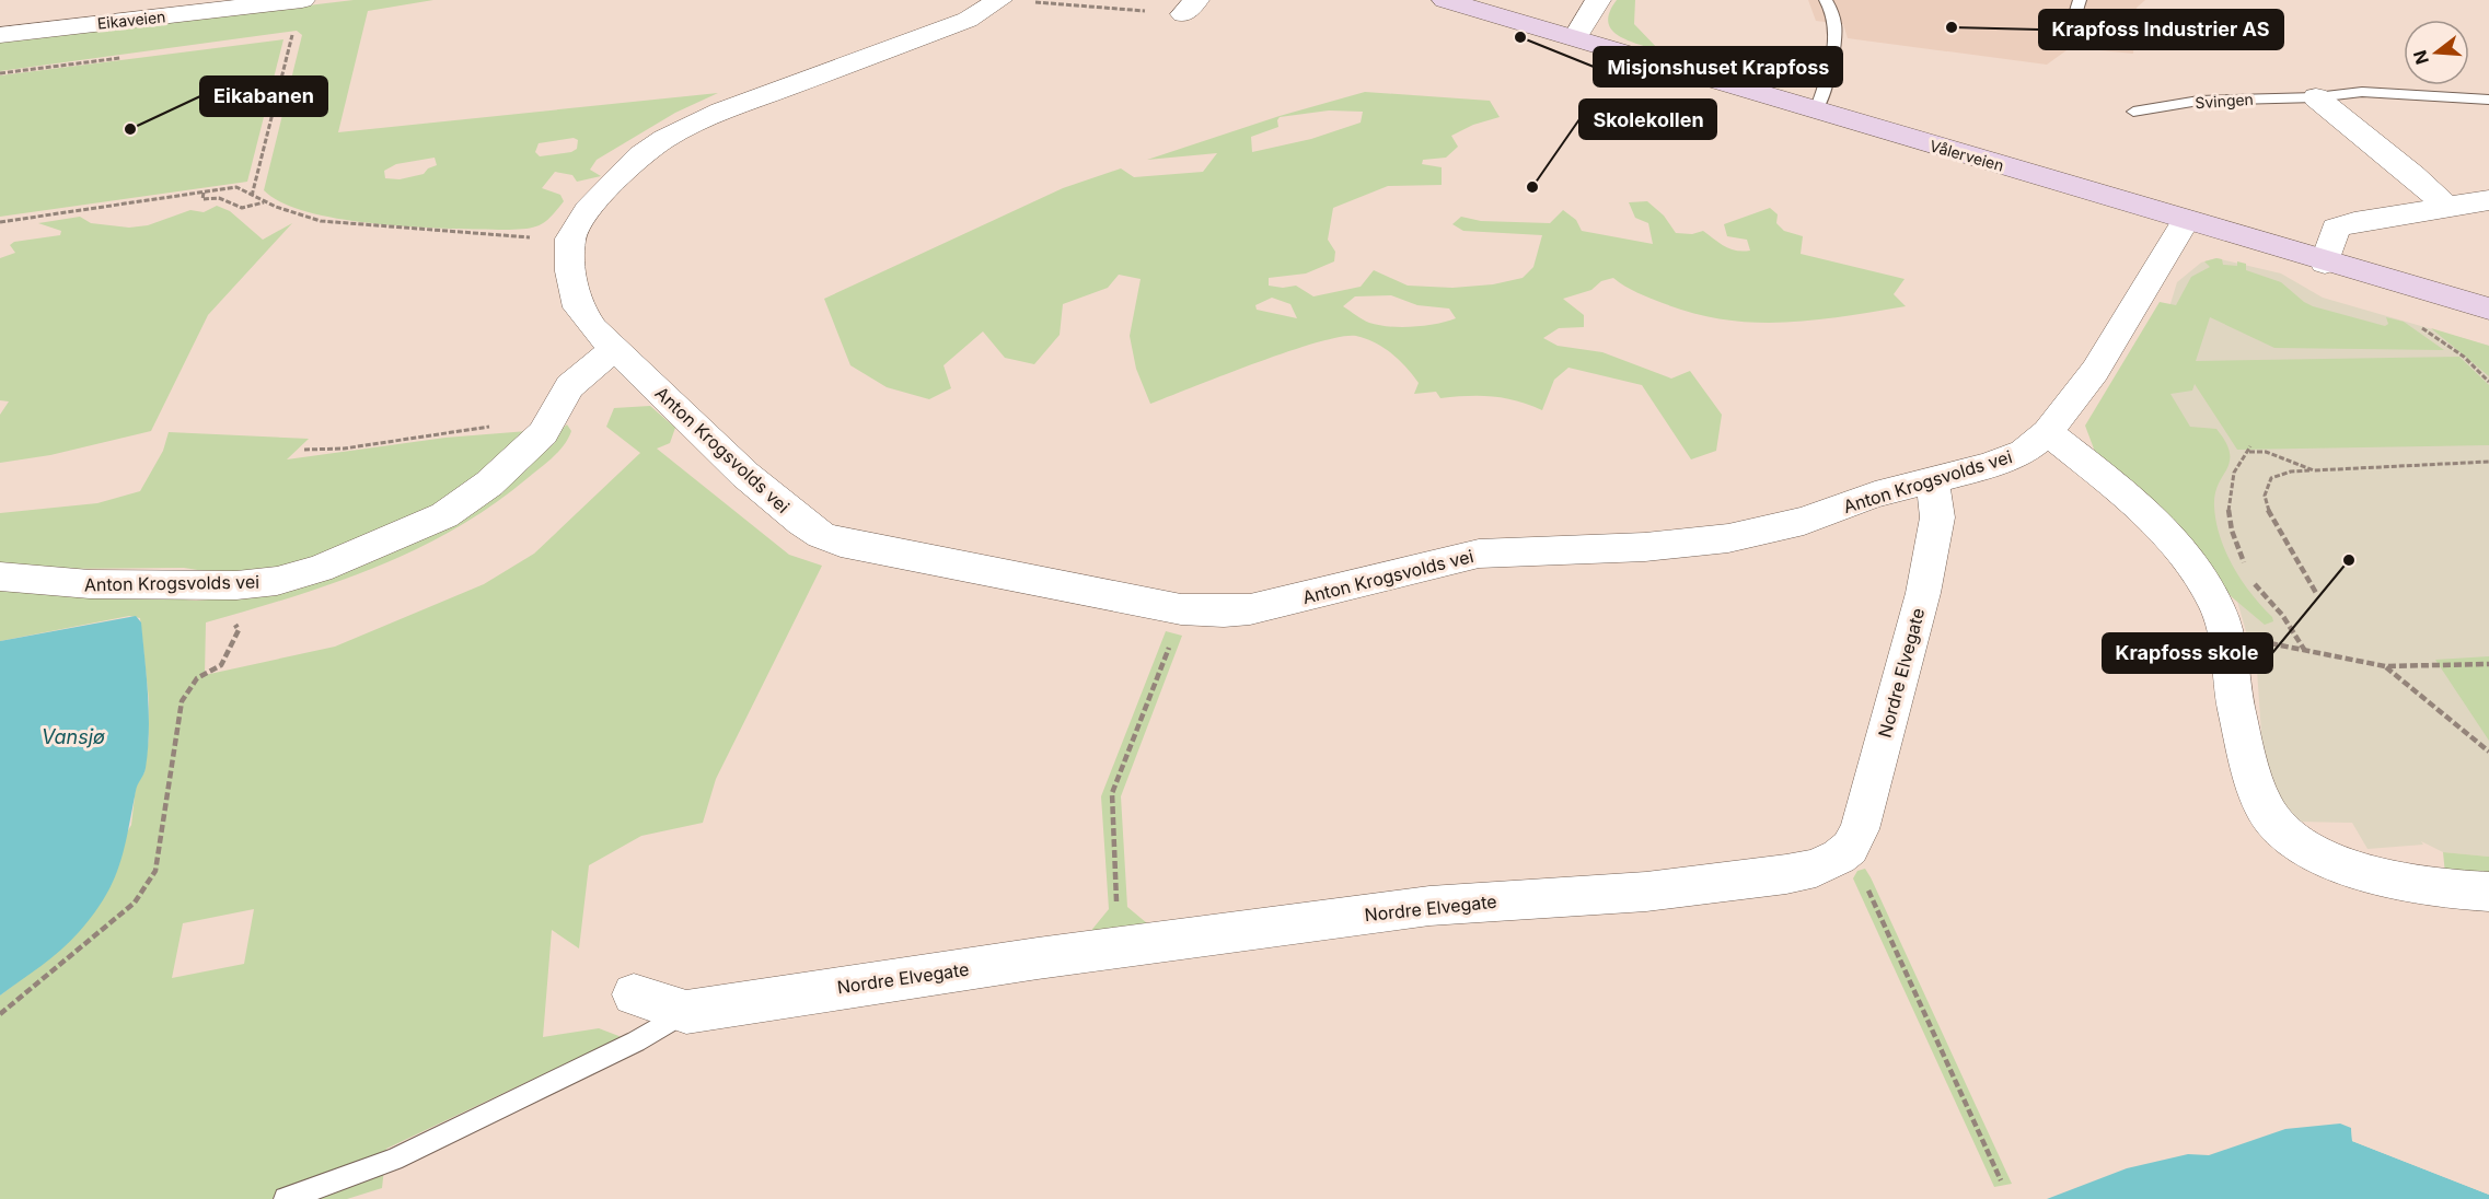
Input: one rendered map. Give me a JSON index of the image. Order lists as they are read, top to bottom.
{
  "streets": {
    "street": [
      "Eikaveien",
      "Vålerveien",
      "Anton Krogsvolds vei",
      "Nordre Elvegate"
    ],
    "lane": ["Svingen"]
  },
  "crossings": [
    ["Vålerveien", "Anton Krogsvolds vei"],
    ["Anton Krogsvolds vei", "Nordre Elvegate"]
  ],
  "water": ["Vansjø"],
  "places": [
    "Krapfoss Industrier AS",
    "Misjonshuset Krapfoss",
    "Eikabanen",
    "Skolekollen",
    "Krapfoss skole"
  ],
  "north": "left"
}
